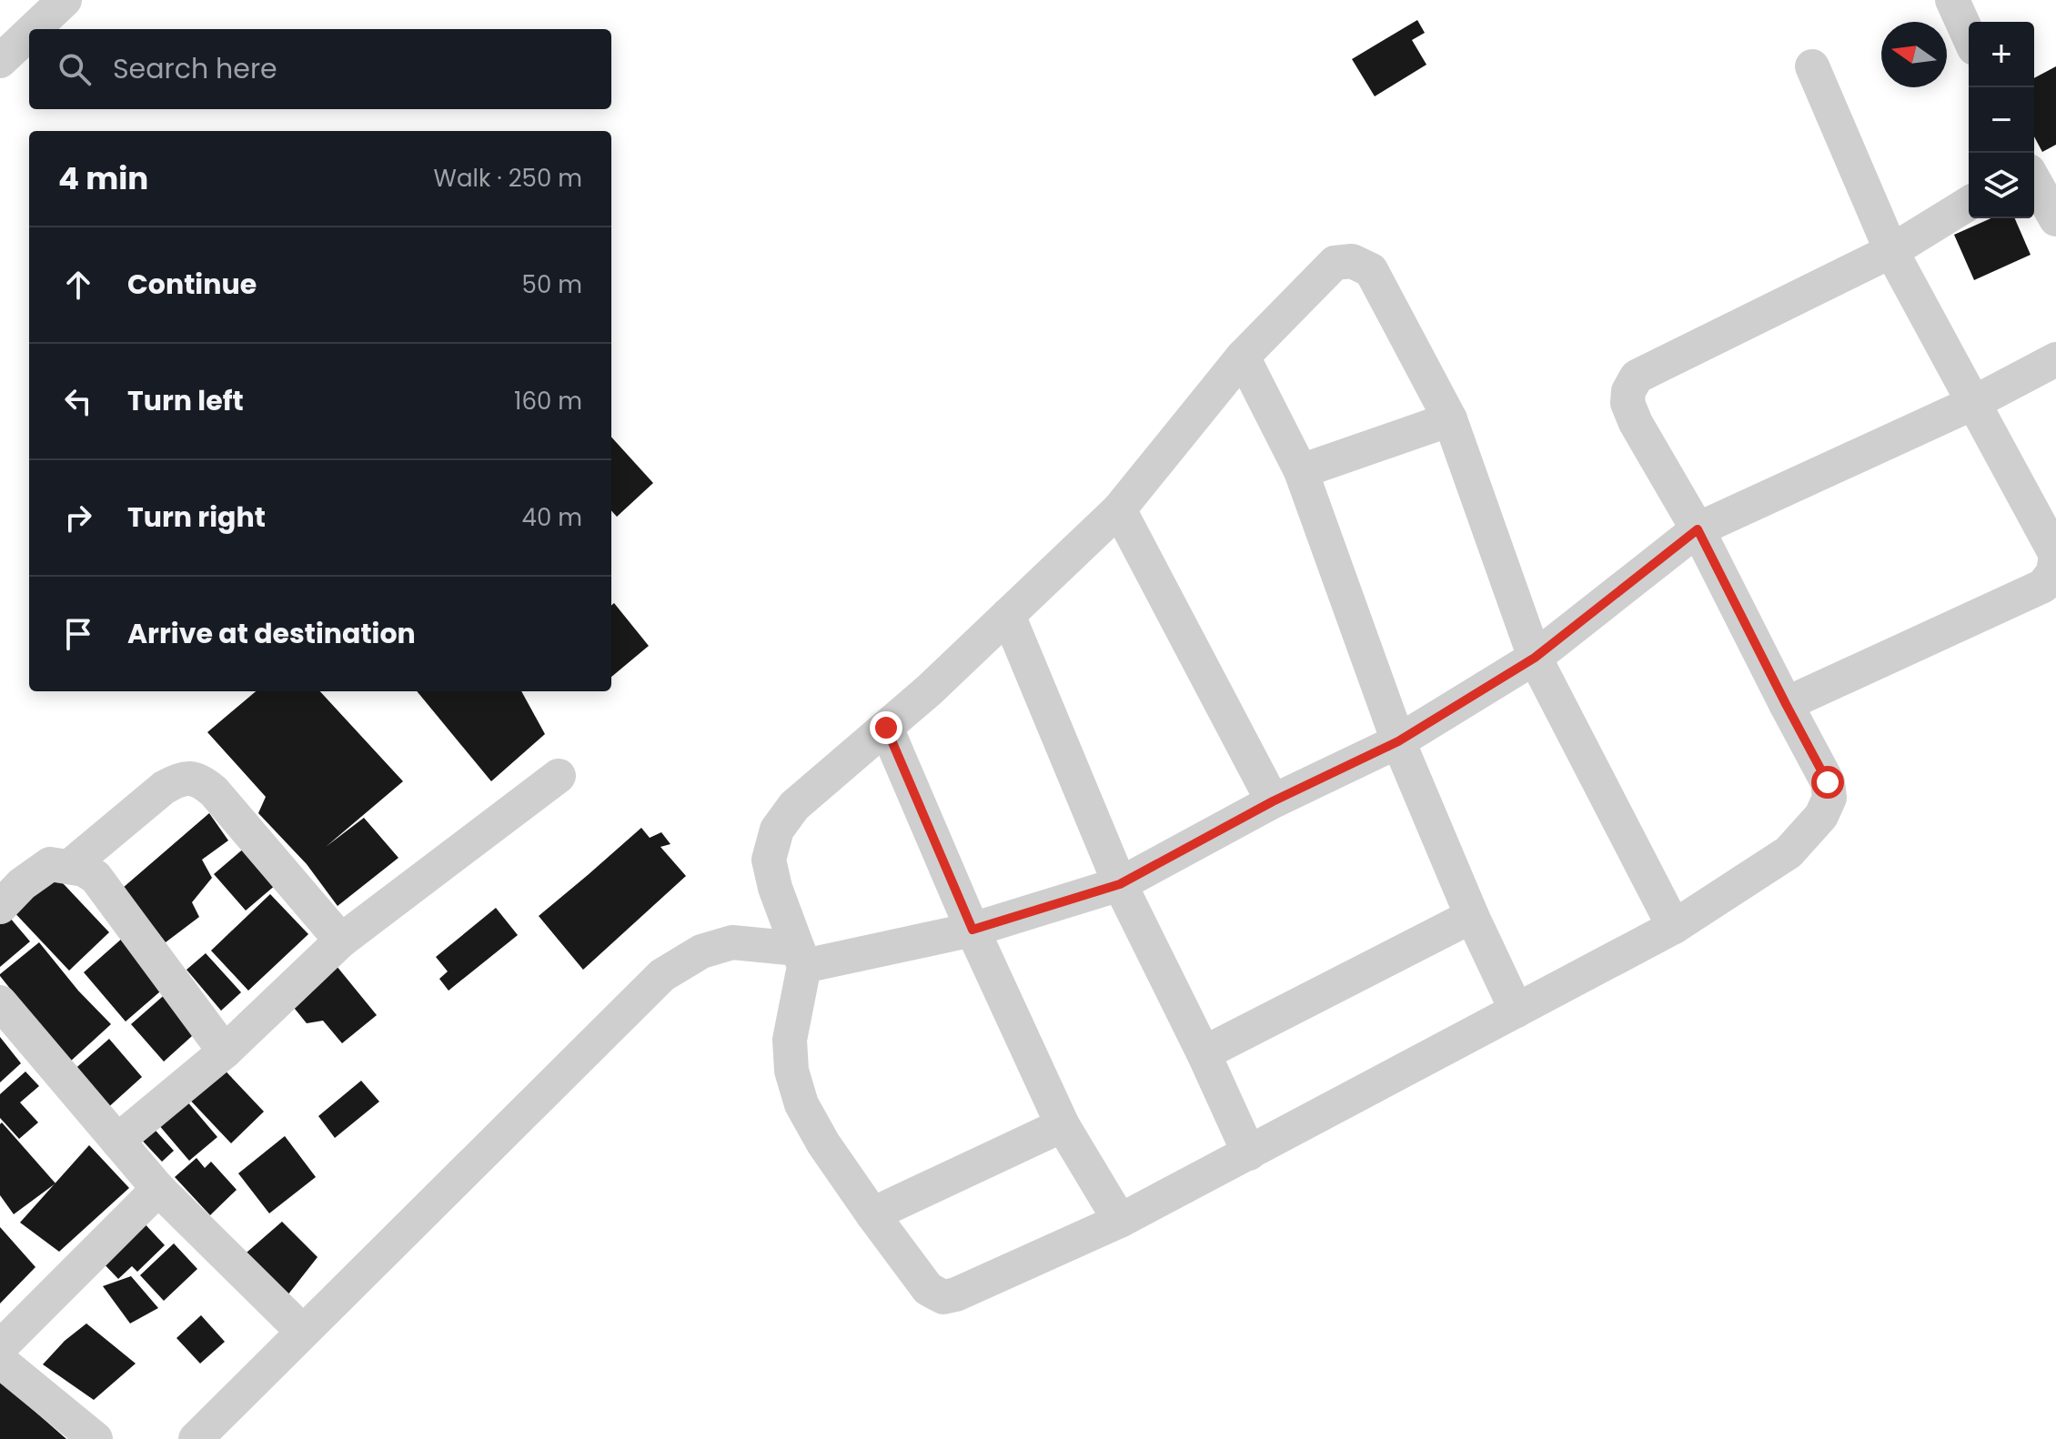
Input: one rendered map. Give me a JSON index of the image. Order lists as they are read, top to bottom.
{
  "north": "left",
  "page": {
    "map_buttons": ["+", "−"],
    "search": "Search here",
    "heading": ["4 min", "Walk · 250 m"],
    "list": [
      ["Continue", "50 m"],
      ["Turn left", "160 m"],
      ["Turn right", "40 m"],
      "Arrive at destination"
    ]
  }
}
